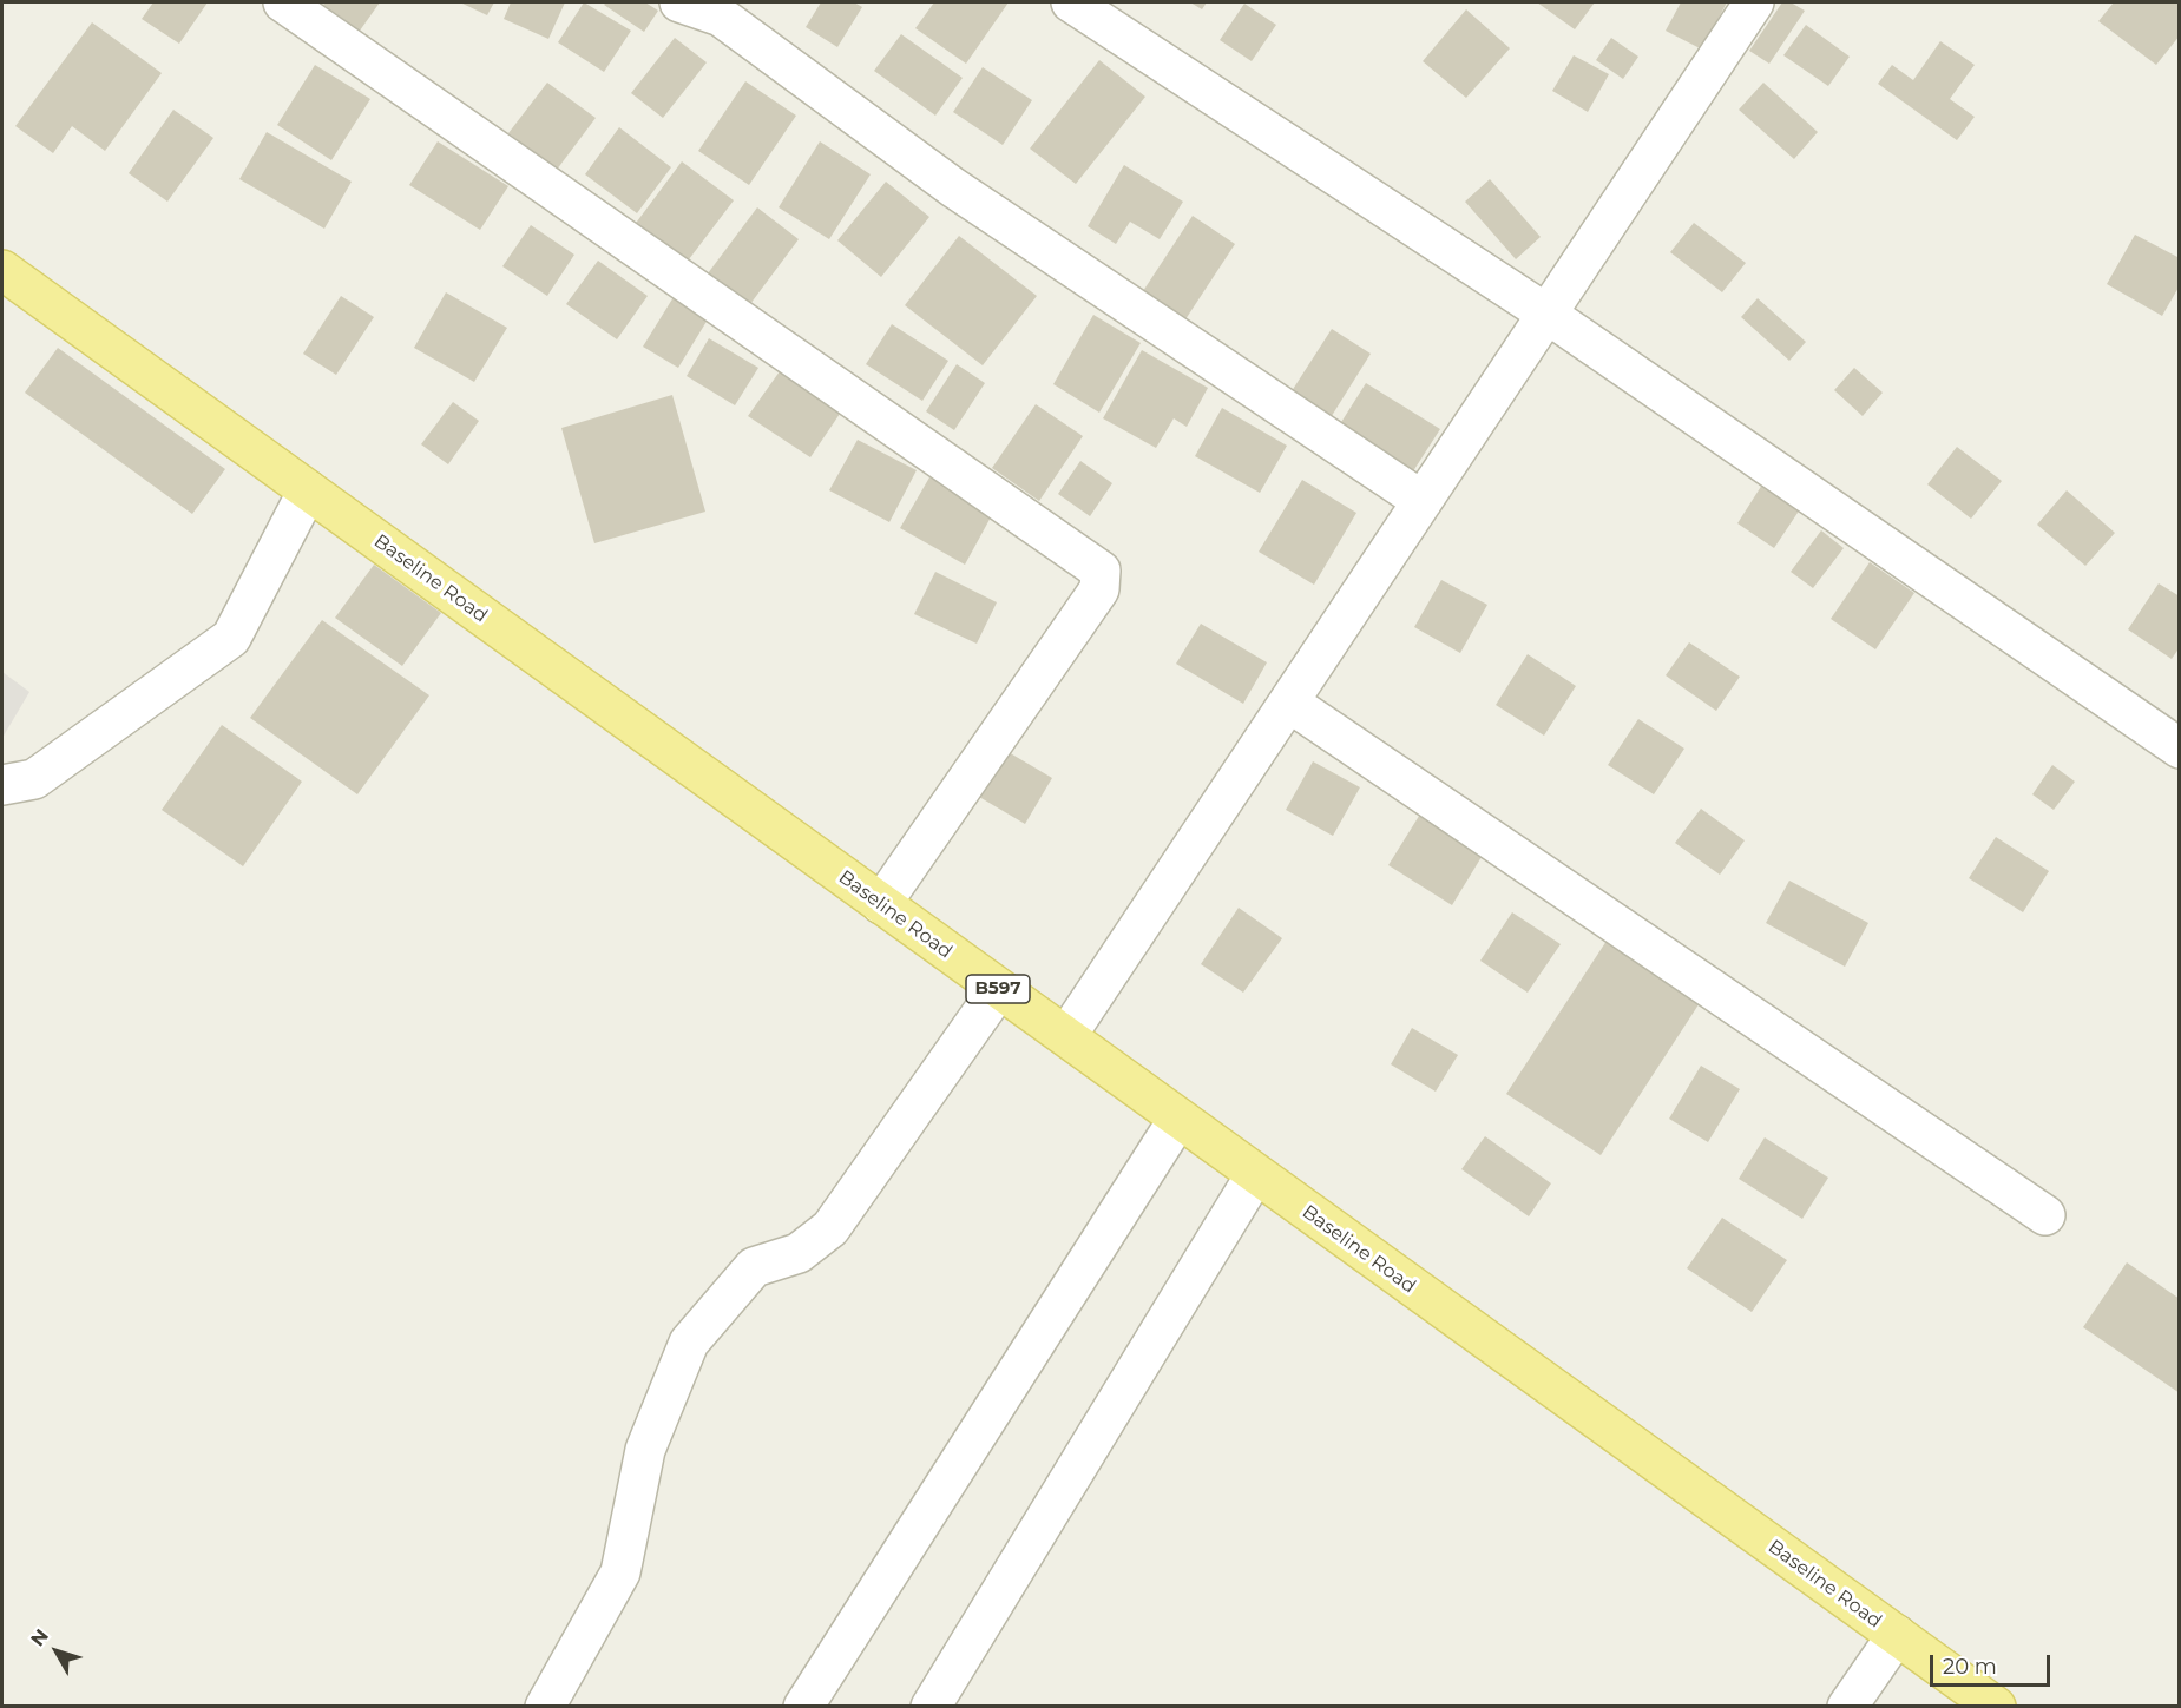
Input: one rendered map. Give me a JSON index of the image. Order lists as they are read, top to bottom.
{
  "streets": {
    "main road": ["Baseline Road", "B597"]
  },
  "scale_bar": "20 m",
  "north": "top left"
}
